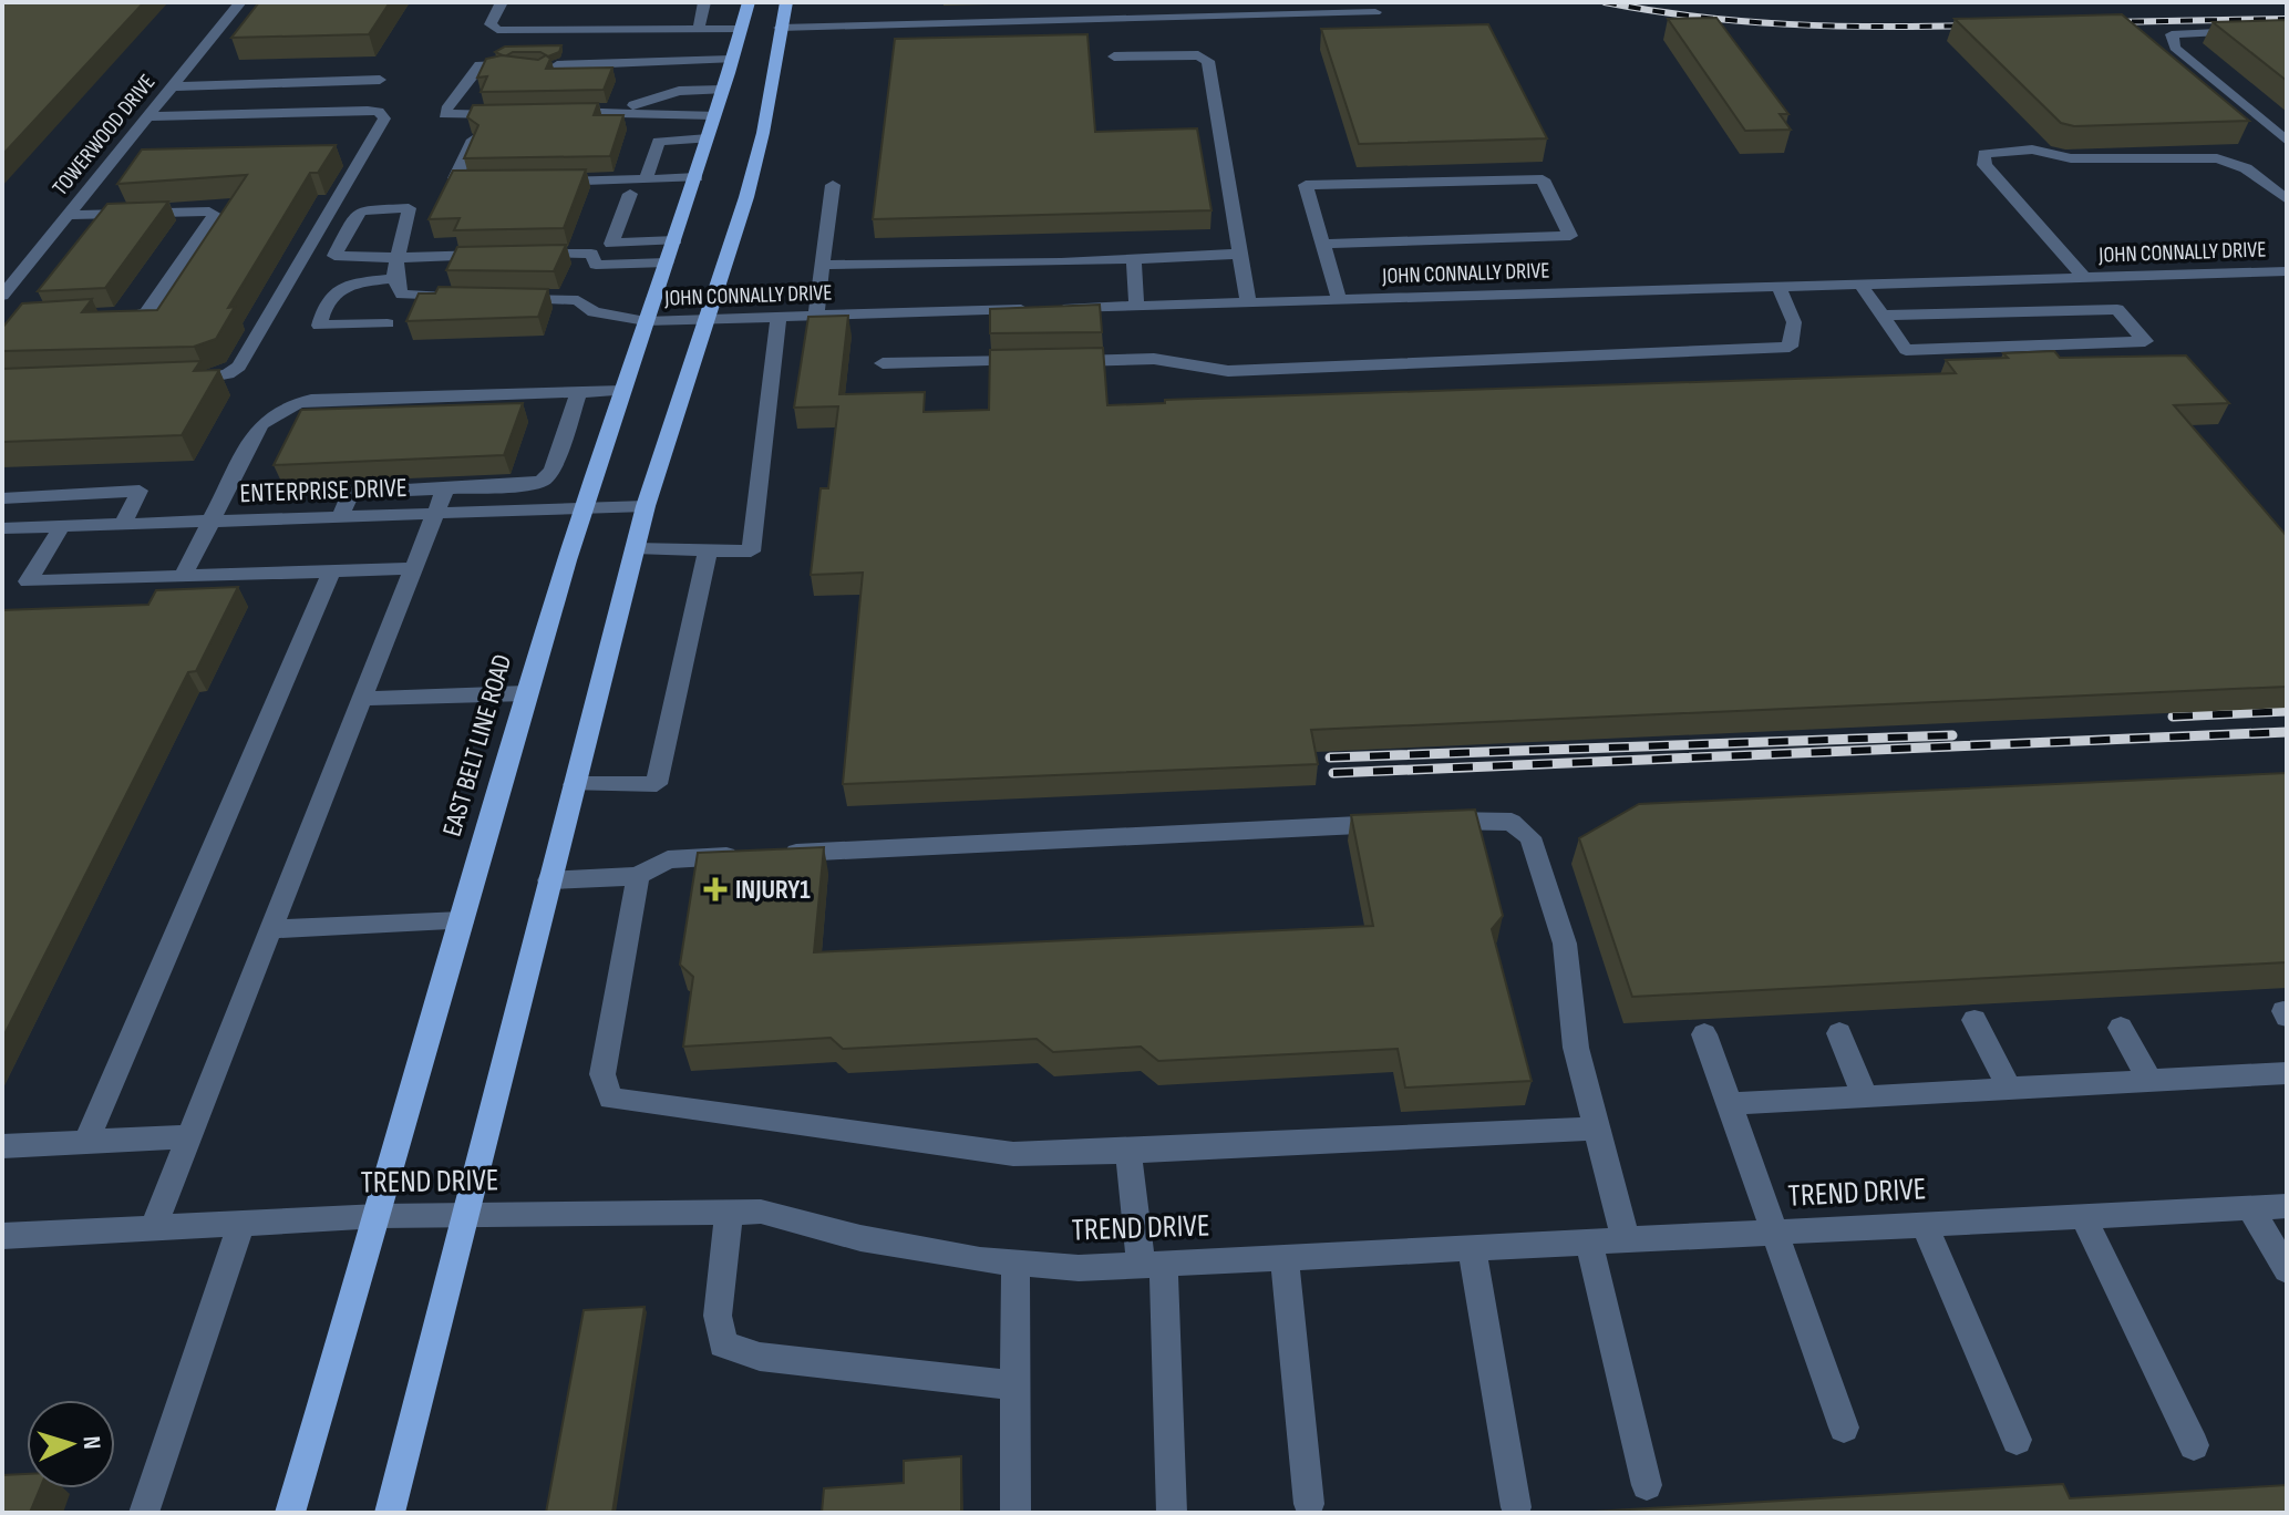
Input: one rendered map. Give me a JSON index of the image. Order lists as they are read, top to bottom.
{
  "streets": {
    "main road": ["EAST BELT LINE ROAD"],
    "street": [
      "TOWERWOOD DRIVE",
      "JOHN CONNALLY DRIVE",
      "ENTERPRISE DRIVE",
      "TREND DRIVE"
    ]
  },
  "crossings": [
    ["JOHN CONNALLY DRIVE", "EAST BELT LINE ROAD"],
    ["ENTERPRISE DRIVE", "EAST BELT LINE ROAD"],
    ["EAST BELT LINE ROAD", "TREND DRIVE"]
  ],
  "places": {
    "health": ["INJURY1"]
  },
  "north": "right"
}
